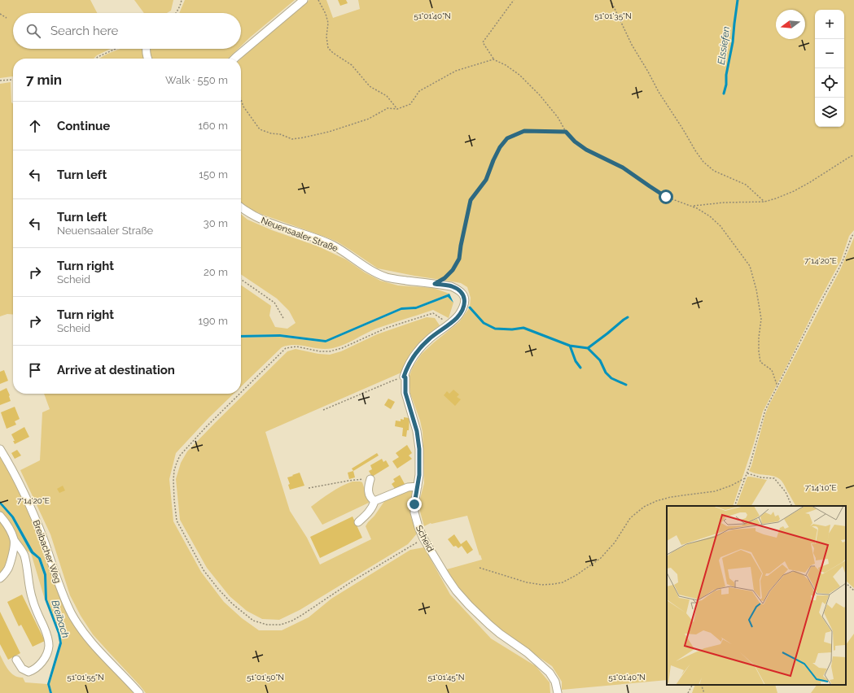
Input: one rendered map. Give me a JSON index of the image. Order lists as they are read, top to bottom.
{
  "streets": {
    "street": ["Neuensaaler Straße", "Scheid", "Breibacher Weg"]
  },
  "crossings": [
    ["Neuensaaler Straße", "Scheid"]
  ],
  "water": ["Elssiefen", "Breibach"],
  "north": "left",
  "page": {
    "map_buttons": ["+", "−"],
    "search": "Search here",
    "heading": ["7 min", "Walk · 550 m"],
    "list": [
      ["Continue", "160 m"],
      ["Turn left", "150 m"],
      ["Turn left", "Neuensaaler Straße", "30 m"],
      ["Turn right", "Scheid", "20 m"],
      ["Turn right", "Scheid", "190 m"],
      "Arrive at destination"
    ]
  },
  "coordinates": [
    "51°01'40\"N",
    "51°01'35\"N",
    "7°14'20\"E",
    "7°14'10\"E",
    "51°01'55\"N",
    "51°01'50\"N",
    "51°01'45\"N"
  ]
}
